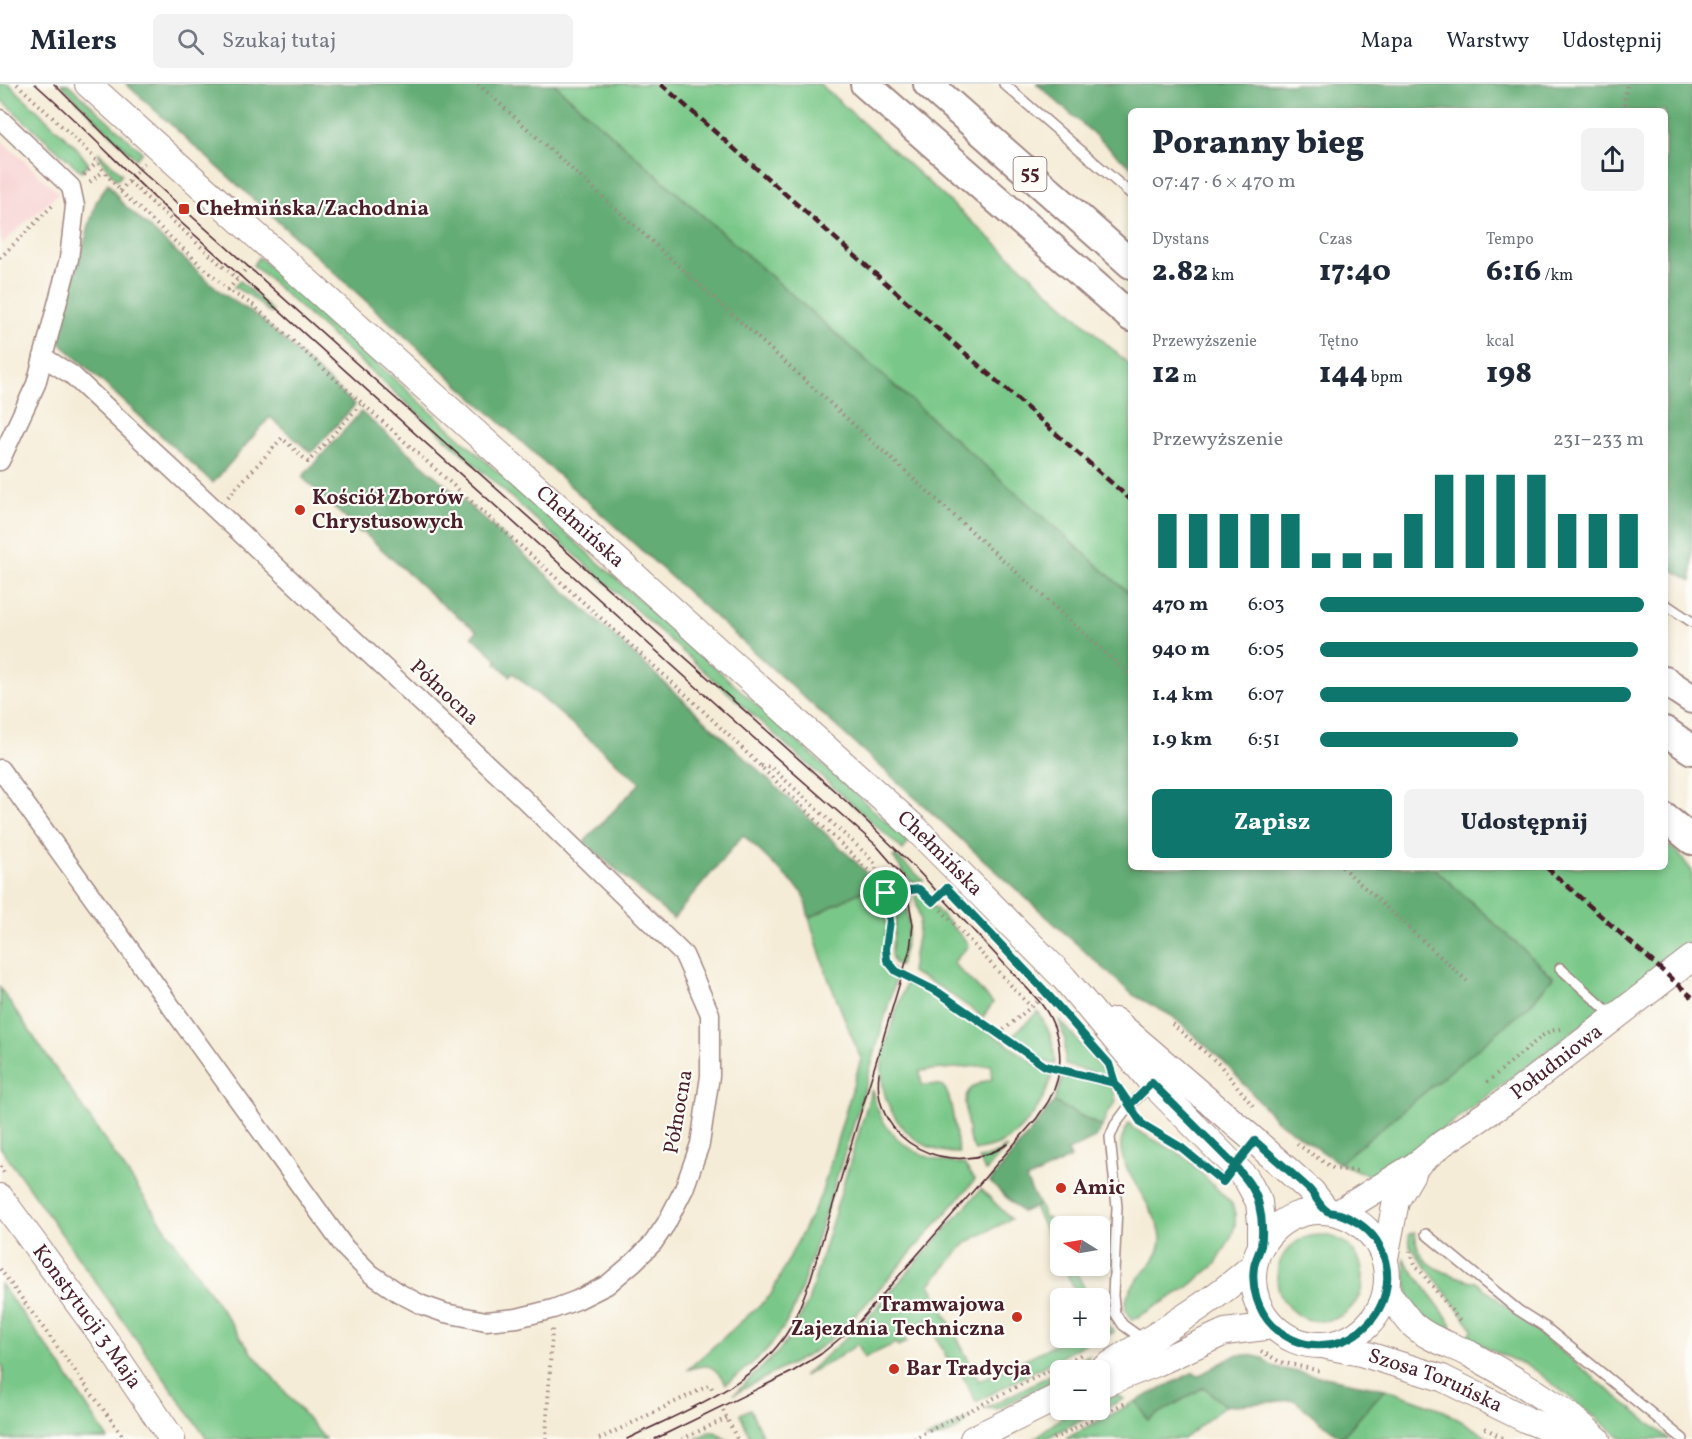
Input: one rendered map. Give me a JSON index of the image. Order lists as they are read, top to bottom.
{
  "streets": {
    "main road": [
      "55",
      "Chełmińska",
      "Południowa",
      "Konstytucji 3 Maja",
      "Szosa Toruńska"
    ],
    "street": ["Północna"]
  },
  "crossings": [
    ["Chełmińska", "Południowa"],
    ["Chełmińska", "Szosa Toruńska"],
    ["Południowa", "Szosa Toruńska"]
  ],
  "places": {
    "transit": ["Chełmińska/Zachodnia"],
    "other": [
      "Kościół Zborów Chrystusowych",
      "Amic",
      "Tramwajowa Zajezdnia Techniczna",
      "Bar Tradycja"
    ]
  },
  "north": "left",
  "page": {
    "header": "Milers",
    "search": "Szukaj tutaj",
    "nav": ["Mapa", "Warstwy", "Udostępnij"],
    "heading": ["Poranny bieg", "07:47 · 6 × 470 m"],
    "stats": [
      ["Dystans", "2.82 km"],
      ["Czas", "17:40"],
      ["Tempo", "6:16 /km"],
      ["Przewyższenie", "12 m"],
      ["Tętno", "144 bpm"],
      ["kcal", "198"]
    ],
    "chart": ["Przewyższenie", "231–233 m"],
    "list": [
      {
        "name": "470 m",
        "note": "6:03"
      },
      {
        "name": "940 m",
        "note": "6:05"
      },
      {
        "name": "1.4 km",
        "note": "6:07"
      },
      {
        "name": "1.9 km",
        "note": "6:51"
      }
    ],
    "buttons": ["Zapisz", "Udostępnij"],
    "map_buttons": ["+", "−"]
  }
}
